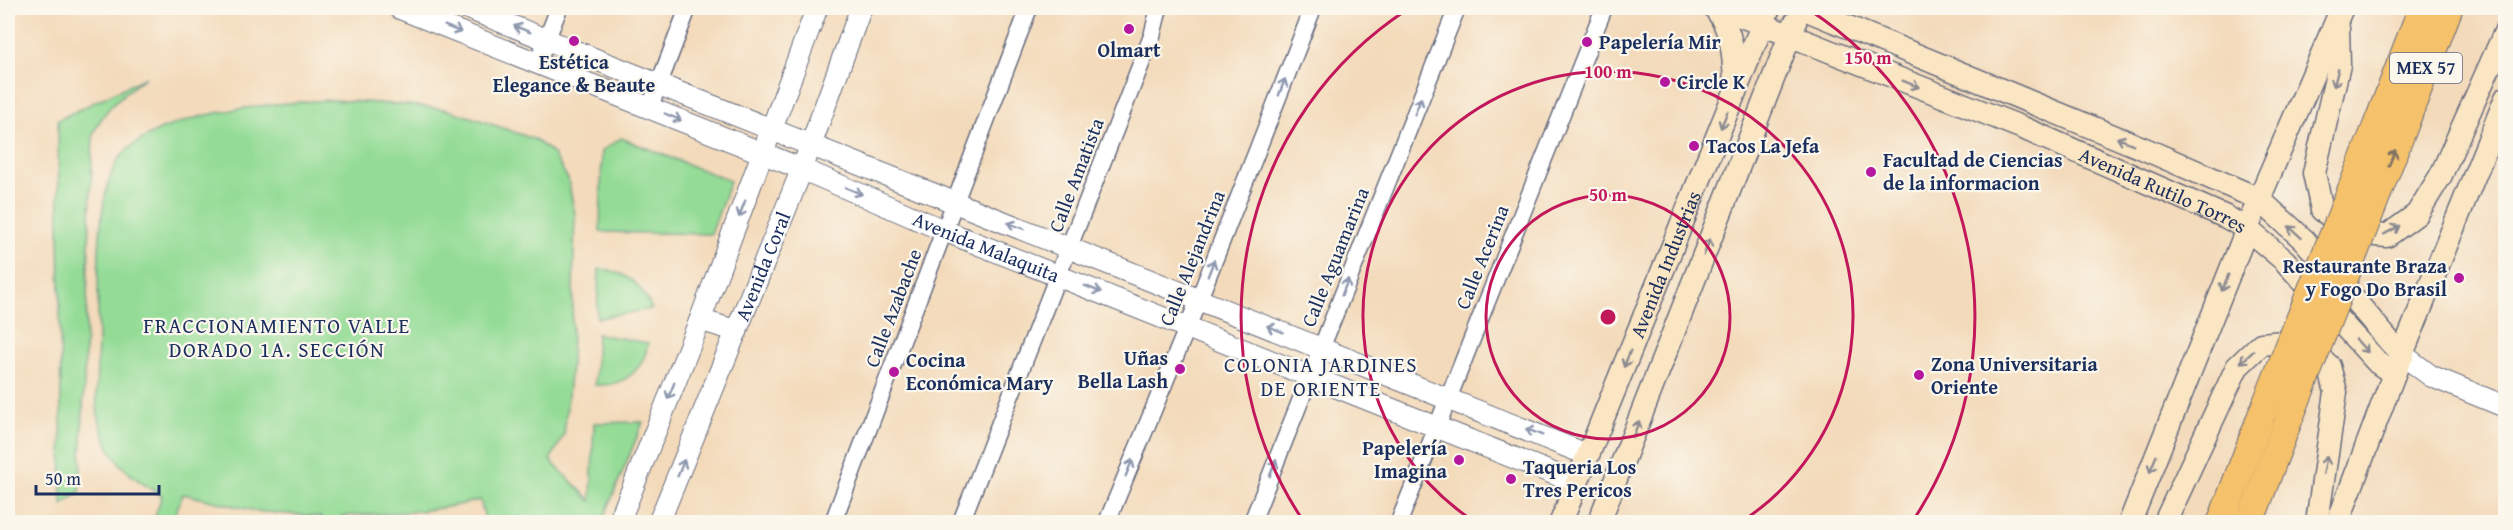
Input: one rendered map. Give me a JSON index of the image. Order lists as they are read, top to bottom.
{
  "streets": {
    "highway": ["MEX 57"],
    "main road": ["Avenida Rutilo Torres", "Avenida Industrias"],
    "street": [
      "Calle Amatista",
      "Avenida Malaquita",
      "Calle Aguamarina",
      "Calle Acerina",
      "Calle Alejandrina",
      "Avenida Coral",
      "Calle Azabache"
    ]
  },
  "crossings": [
    ["Calle Amatista", "Avenida Malaquita"],
    ["Avenida Rutilo Torres", "Avenida Industrias"],
    ["Avenida Malaquita", "Calle Aguamarina"],
    ["Avenida Malaquita", "Calle Acerina"],
    ["Avenida Malaquita", "Calle Alejandrina"],
    ["Avenida Malaquita", "Avenida Industrias"],
    ["Avenida Malaquita", "Avenida Coral"],
    ["Avenida Malaquita", "Calle Azabache"]
  ],
  "one_way": ["Calle Aguamarina", "Calle Alejandrina"],
  "districts": ["FRACCIONAMIENTO VALLE DORADO 1A. SECCIÓN", "COLONIA JARDINES DE ORIENTE"],
  "places": [
    "Olmart",
    "Estética Elegance & Beaute",
    "Papelería Mir",
    "Circle K",
    "Tacos La Jefa",
    "Facultad de Ciencias de la informacion",
    "Restaurante Braza y Fogo Do Brasil",
    "Uñas Bella Lash",
    "Cocina Económica Mary",
    "Zona Universitaria Oriente",
    "Papelería Imagina",
    "Taqueria Los Tres Pericos"
  ],
  "scale_bar": "50 m",
  "rings": ["150 m", "100 m", "50 m"]
}
